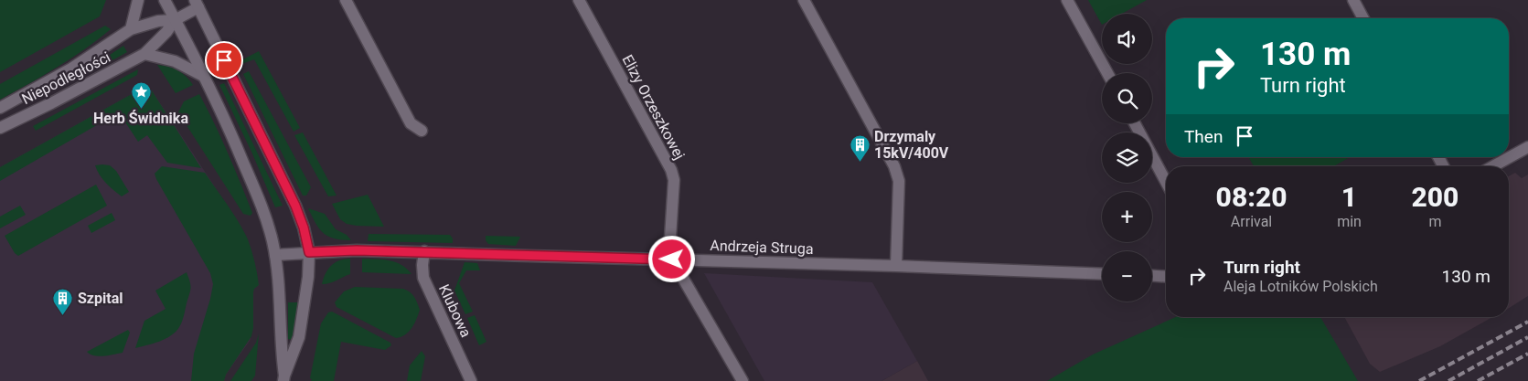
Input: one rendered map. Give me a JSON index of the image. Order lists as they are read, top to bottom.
{
  "streets": {
    "street": [
      "Niepodległości",
      "Elizy Orzeszkowej",
      "Andrzeja Struga",
      "Klubowa"
    ]
  },
  "crossings": [
    ["Elizy Orzeszkowej", "Andrzeja Struga"],
    ["Andrzeja Struga", "Klubowa"]
  ],
  "places": {
    "place": ["Herb Świdnika"],
    "building": ["Drzymaly 15kV/400V", "Szpital"]
  },
  "page": {
    "map_buttons": ["+", "−"],
    "turn": ["130 m", "Turn right"],
    "then": "Then",
    "eta": [
      "08:20",
      "Arrival",
      "1",
      "min",
      "200",
      "m"
    ],
    "list": [
      {
        "name": "Turn right",
        "note": "Aleja Lotników Polskich",
        "value": "130 m"
      }
    ]
  }
}
